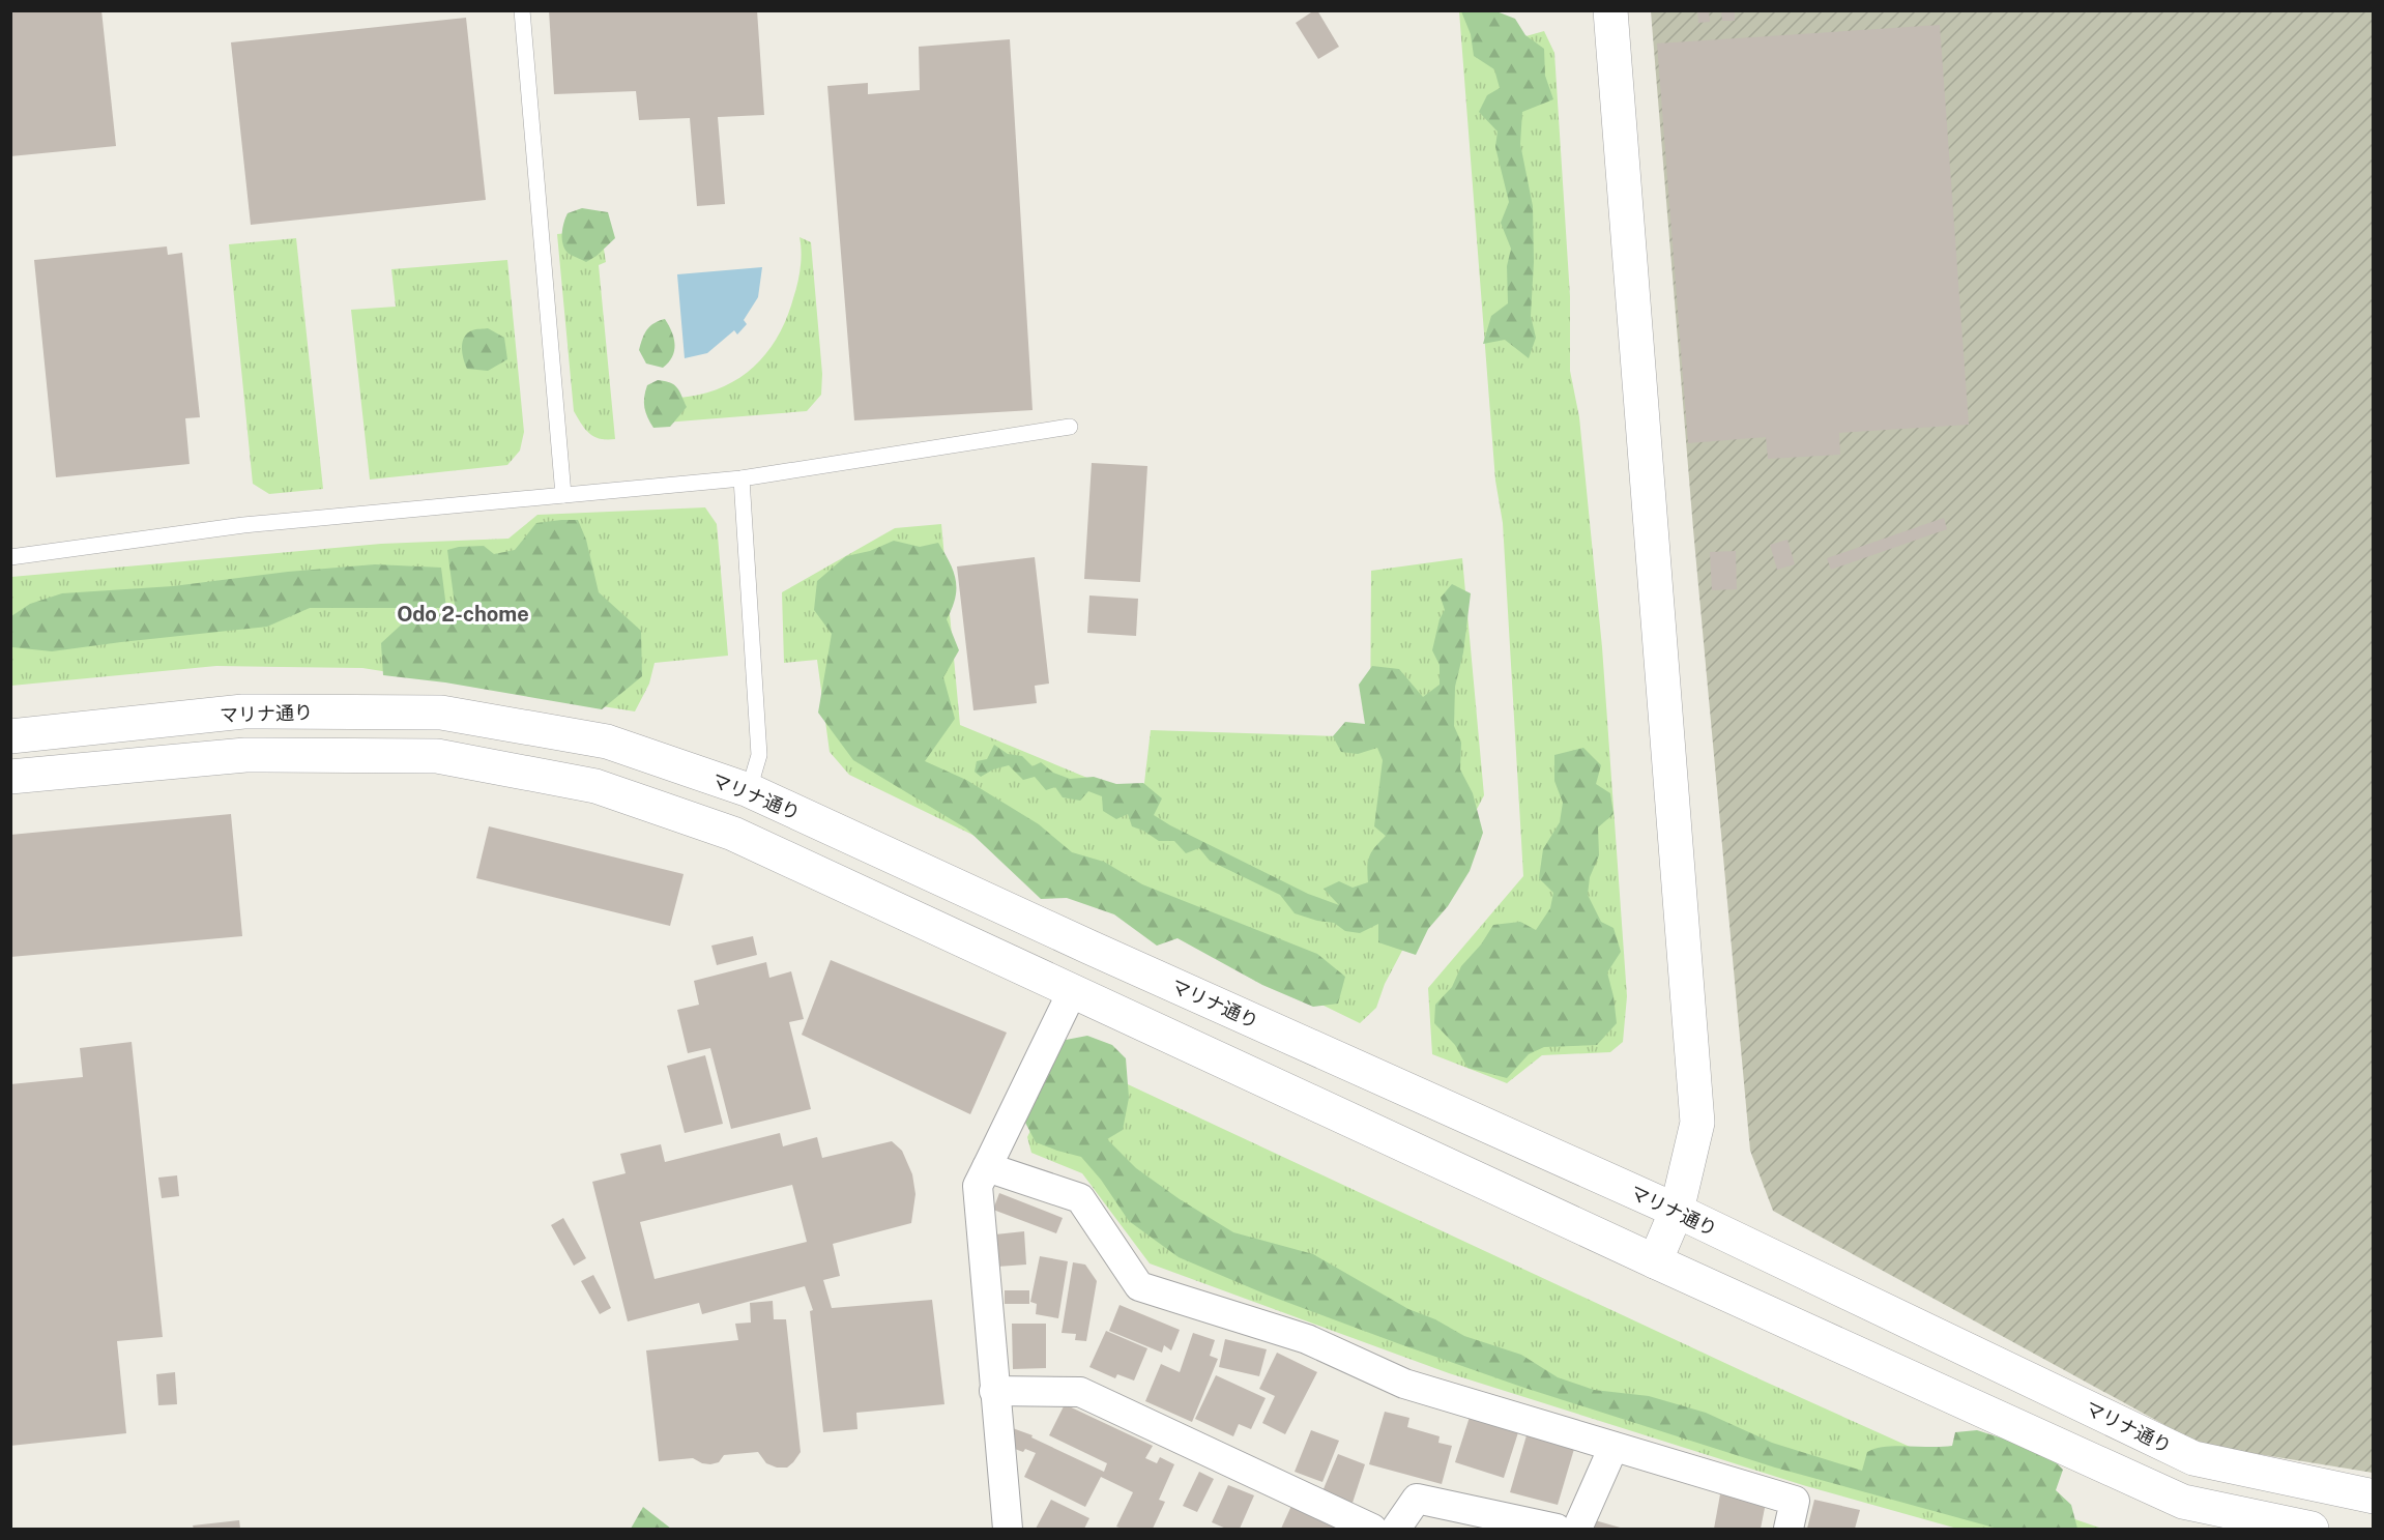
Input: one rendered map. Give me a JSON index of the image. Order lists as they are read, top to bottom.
{
  "streets": {
    "street": ["マリナ通り"]
  },
  "districts": ["Odo 2-chome"]
}
